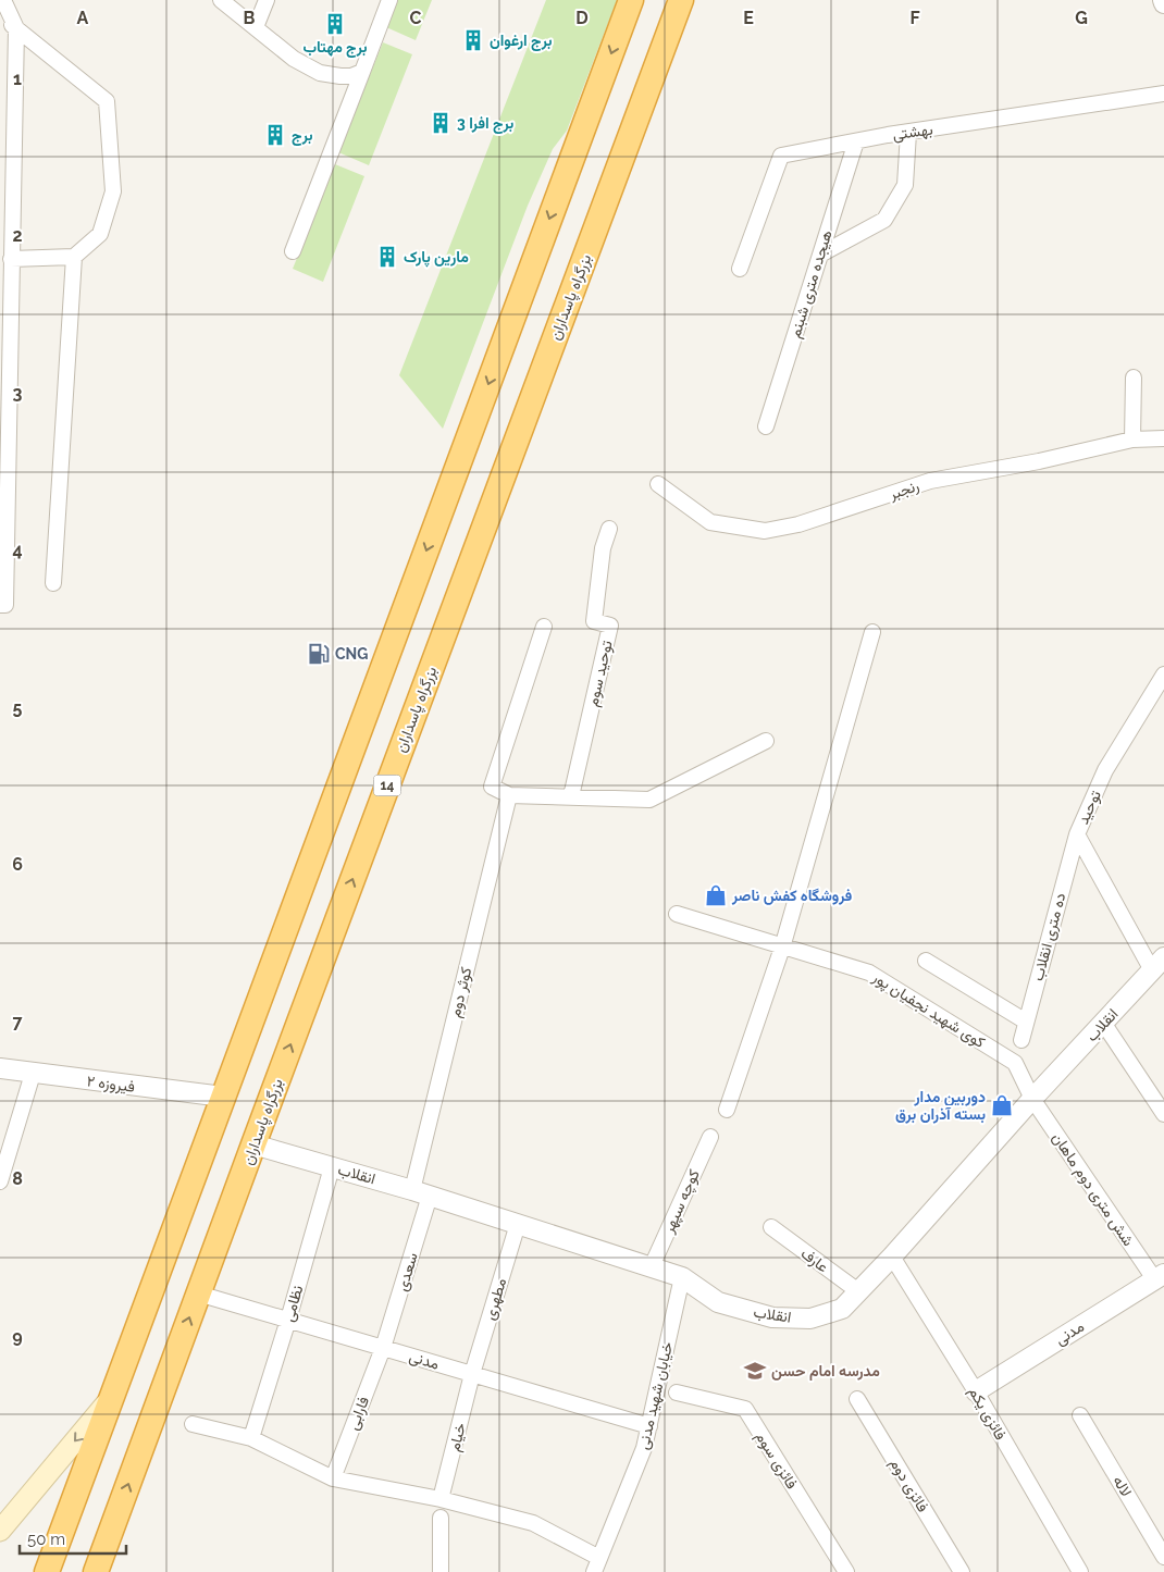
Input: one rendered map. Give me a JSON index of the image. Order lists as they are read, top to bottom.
{
  "streets": {
    "highway": ["بزرگراه پاسداران", "14"],
    "street": [
      "بهشتی",
      "هیجده متری شبنم",
      "رنجبر",
      "توحید سوم",
      "توحید",
      "ده متری انقلاب",
      "کوثر دوم",
      "کوی شهید نجفیان پور",
      "انقلاب",
      "فیروزه ٢",
      "شش متری دوم ماهان",
      "کوچه سپهر",
      "عارف",
      "سعدی",
      "مطهری",
      "نظامی",
      "مدنی",
      "خیابان شهید مدنی",
      "فارابی",
      "فائزی یکم",
      "خیام",
      "فائزی سوم",
      "فائزی دوم",
      "لاله"
    ]
  },
  "crossings": [
    ["بهشتی", "هیجده متری شبنم"],
    ["بزرگراه پاسداران", "انقلاب"],
    ["بزرگراه پاسداران", "مدنی"],
    ["توحید", "ده متری انقلاب"],
    ["توحید", "انقلاب"],
    ["کوثر دوم", "انقلاب"],
    ["کوثر دوم", "سعدی"],
    ["کوی شهید نجفیان پور", "انقلاب"],
    ["کوی شهید نجفیان پور", "شش متری دوم ماهان"],
    ["انقلاب", "شش متری دوم ماهان"],
    ["انقلاب", "کوچه سپهر"],
    ["انقلاب", "عارف"],
    ["انقلاب", "سعدی"],
    ["انقلاب", "مطهری"],
    ["انقلاب", "نظامی"],
    ["انقلاب", "خیابان شهید مدنی"],
    ["انقلاب", "فائزی یکم"],
    ["شش متری دوم ماهان", "مدنی"],
    ["سعدی", "مدنی"],
    ["سعدی", "فارابی"],
    ["مطهری", "مدنی"],
    ["مطهری", "خیام"],
    ["نظامی", "مدنی"],
    ["مدنی", "خیابان شهید مدنی"],
    ["مدنی", "فارابی"],
    ["مدنی", "فائزی یکم"],
    ["مدنی", "خیام"]
  ],
  "places": {
    "building": [
      "برج مهتاب",
      "برج ارغوان",
      "برج افرا 3",
      "برج",
      "مارین پارک"
    ],
    "fuel station": ["CNG"],
    "shop": ["فروشگاه کفش ناصر", "دوربین مدار بسته آذران برق"],
    "school or university": ["مدرسه امام حسن"]
  },
  "scale_bar": "50 m",
  "grid": {
    "columns": [
      "A",
      "B",
      "C",
      "D",
      "E",
      "F",
      "G"
    ],
    "rows": [
      "1",
      "2",
      "3",
      "4",
      "5",
      "6",
      "7",
      "8",
      "9"
    ]
  }
}
